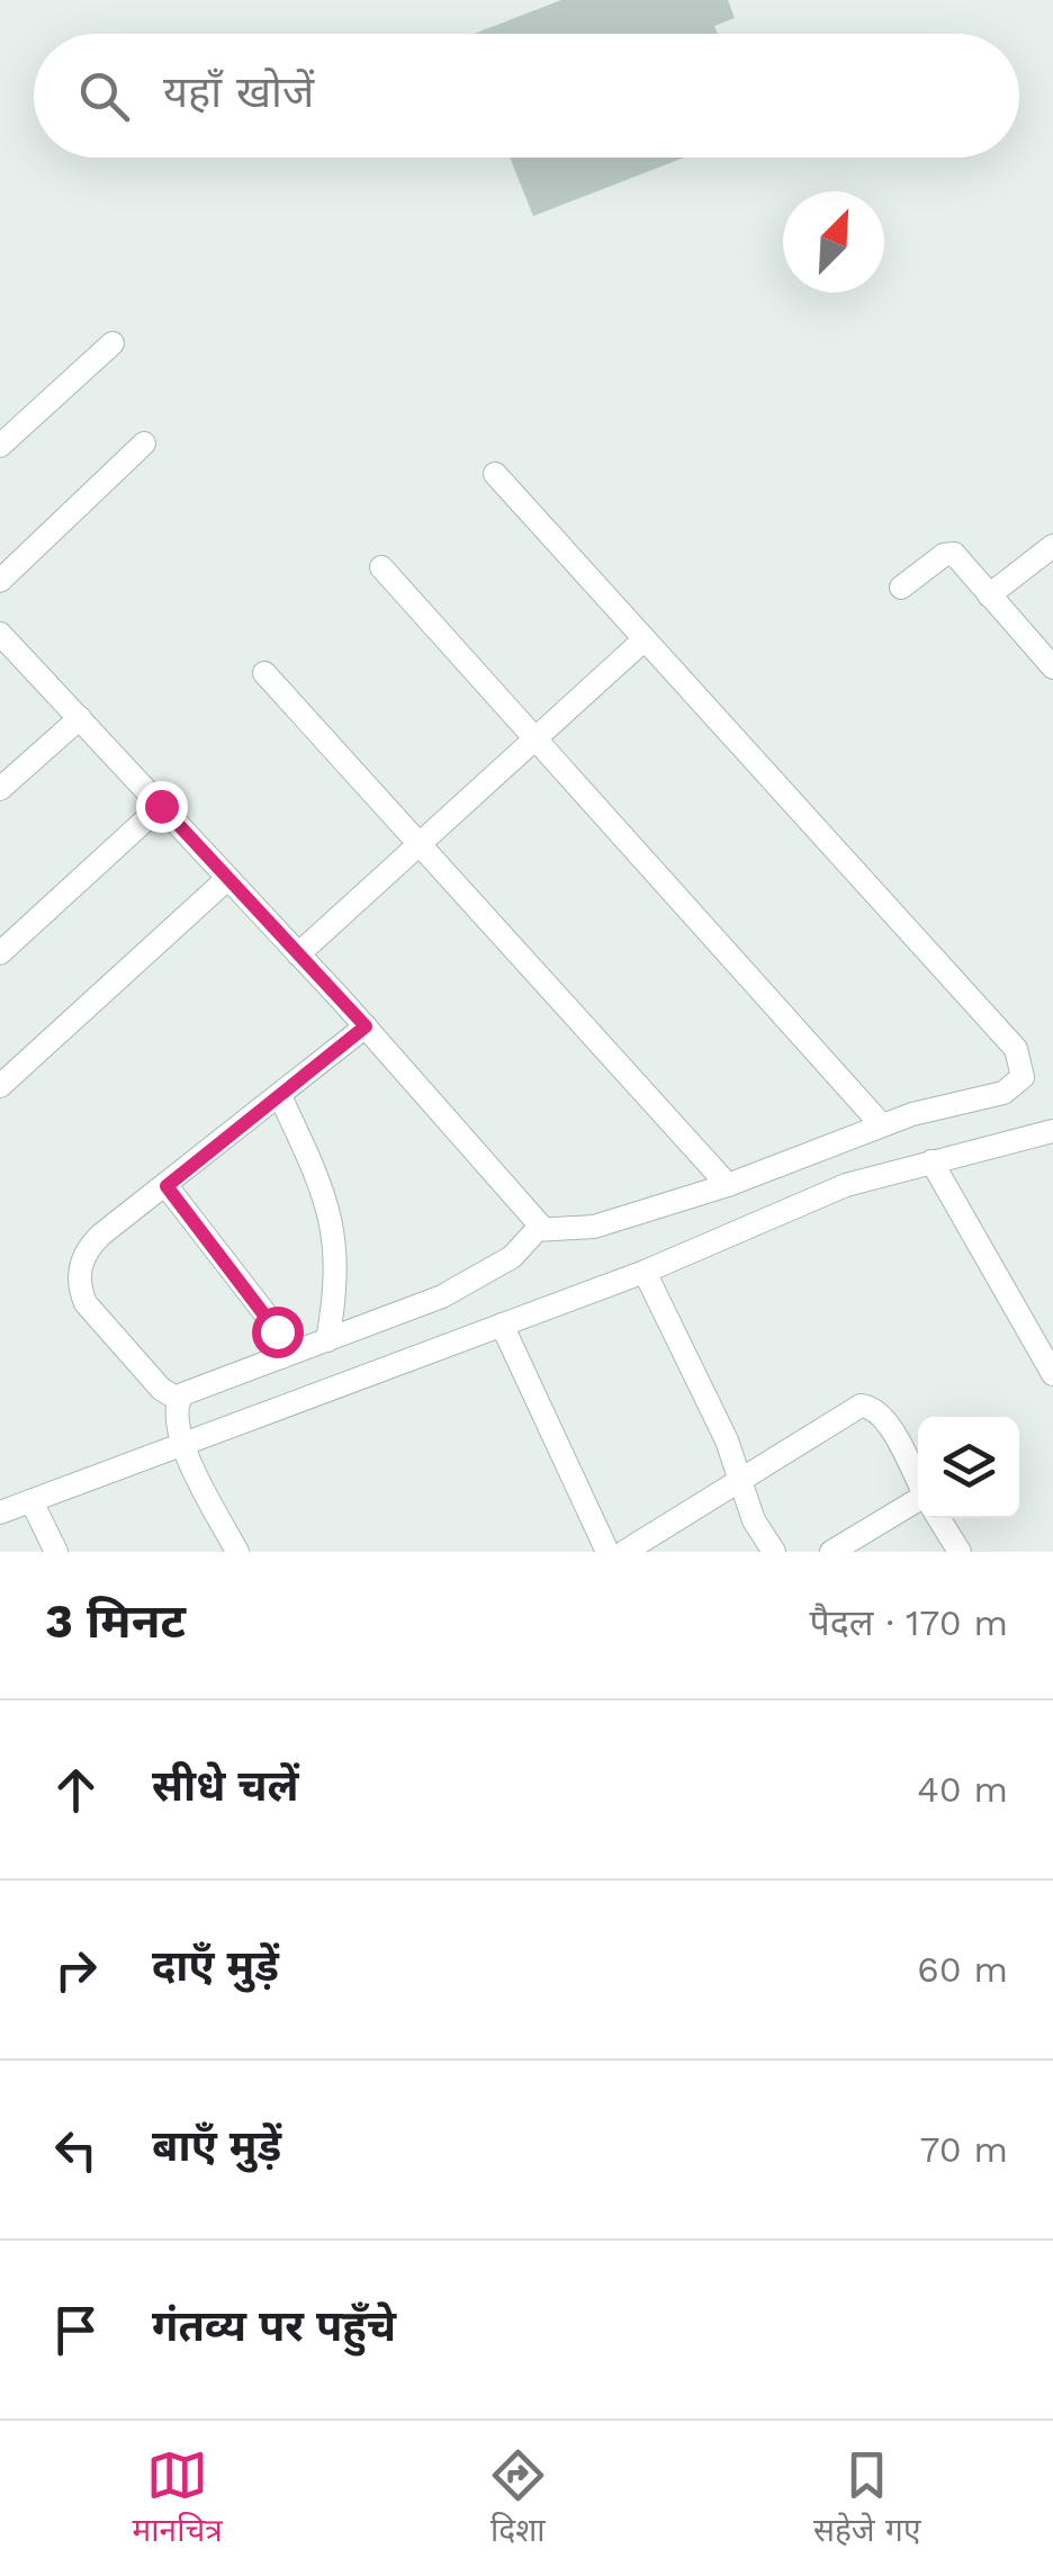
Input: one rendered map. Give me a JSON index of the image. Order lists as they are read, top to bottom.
{
  "north": "top right",
  "page": {
    "search": "यहाँ खोजें",
    "heading": ["3 मिनट", "पैदल · 170 m"],
    "list": [
      ["सीधे चलें", "40 m"],
      ["दाएँ मुड़ें", "60 m"],
      ["बाएँ मुड़ें", "70 m"],
      "गंतव्य पर पहुँचे"
    ],
    "nav": ["मानचित्र", "दिशा", "सहेजे गए"]
  }
}
